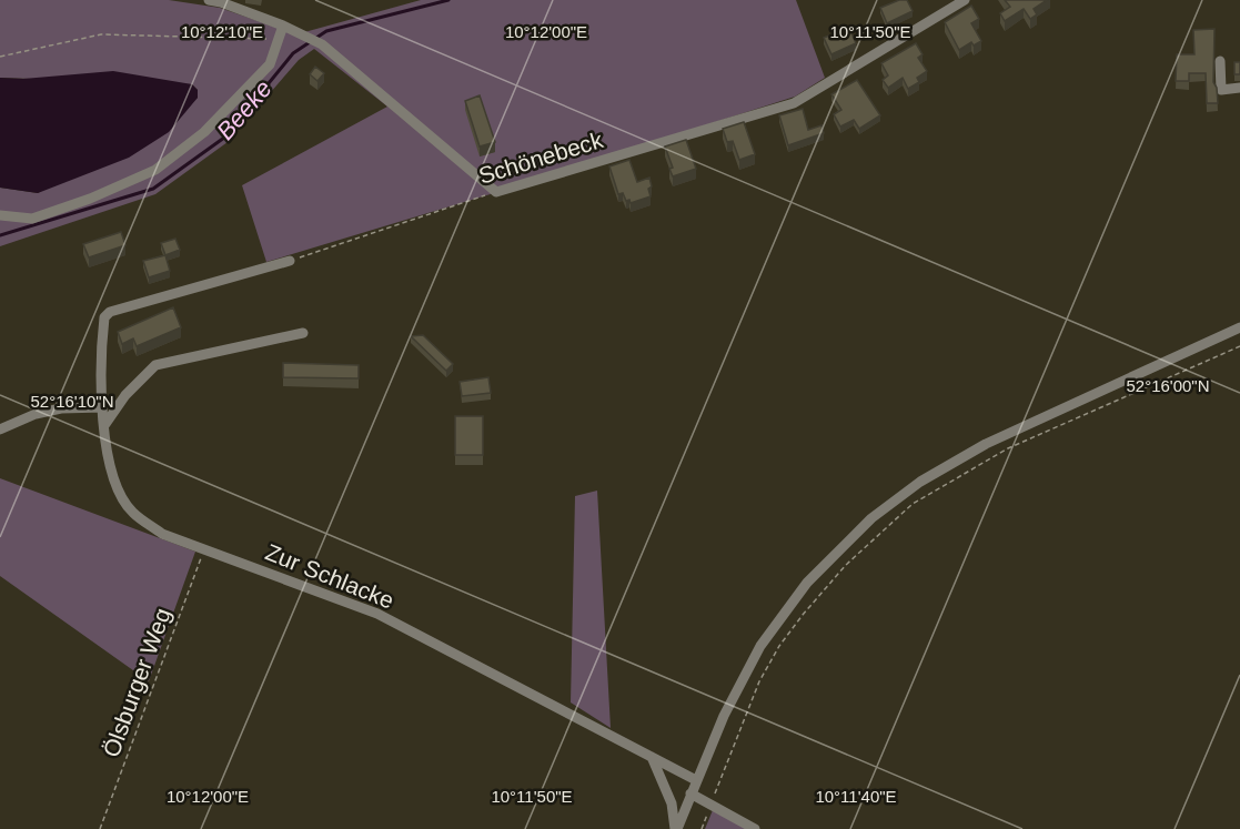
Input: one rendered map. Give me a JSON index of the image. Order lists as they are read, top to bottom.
{
  "streets": {
    "street": ["Schönebeck", "Zur Schlacke"],
    "path": ["Ölsburger Weg"]
  },
  "crossings": [
    ["Schönebeck", "Zur Schlacke"],
    ["Zur Schlacke", "Ölsburger Weg"]
  ],
  "water": ["Beeke"],
  "coordinates": [
    "10°12'10\"E",
    "10°12'00\"E",
    "10°11'50\"E",
    "52°16'00\"N",
    "52°16'10\"N",
    "10°11'40\"E"
  ]
}
